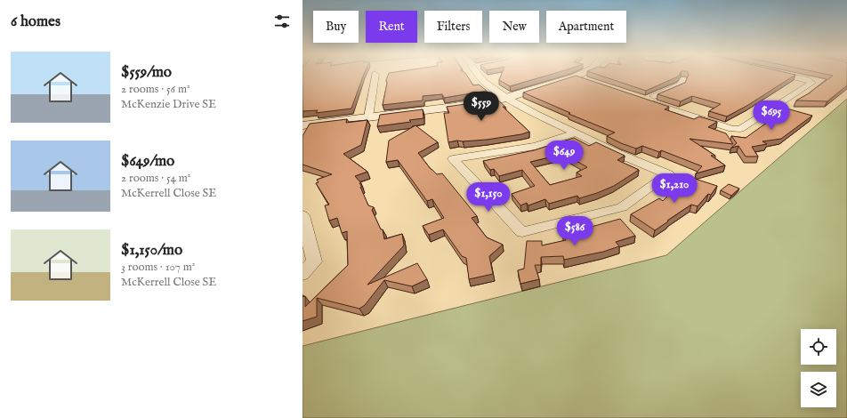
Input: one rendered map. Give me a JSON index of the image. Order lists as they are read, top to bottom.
{
  "page": {
    "heading": "6 homes",
    "chip": [
      "Buy",
      "Rent",
      "Filters",
      "New",
      "Apartment"
    ],
    "list": [
      {
        "name": "$559/mo",
        "note": "2 rooms · 56 m² · McKenzie Drive SE"
      },
      {
        "name": "$649/mo",
        "note": "2 rooms · 54 m² · McKerrell Close SE"
      },
      {
        "name": "$1,150/mo",
        "note": "3 rooms · 107 m² · McKerrell Close SE"
      }
    ],
    "price": [
      "$559",
      "$695",
      "$649",
      "$1,210",
      "$1,150",
      "$586"
    ]
  }
}
